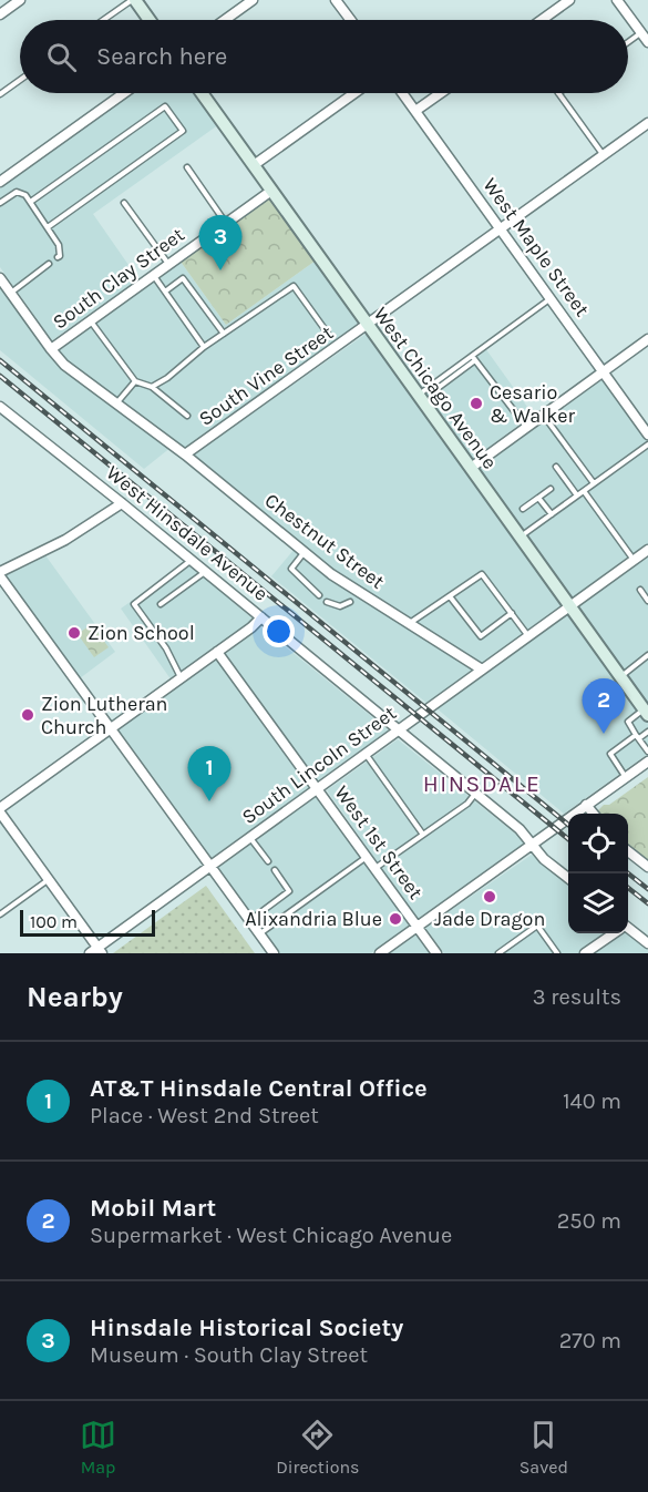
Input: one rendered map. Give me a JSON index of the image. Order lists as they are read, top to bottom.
{
  "streets": {
    "main road": ["West Chicago Avenue"],
    "street": [
      "West Maple Street",
      "South Clay Street",
      "South Vine Street",
      "West Hinsdale Avenue",
      "Chestnut Street",
      "South Lincoln Street",
      "West 1st Street"
    ]
  },
  "crossings": [
    ["West Maple Street", "South Vine Street"],
    ["South Clay Street", "West Chicago Avenue"],
    ["South Clay Street", "Chestnut Street"],
    ["South Vine Street", "West Chicago Avenue"],
    ["South Vine Street", "Chestnut Street"],
    ["West Chicago Avenue", "South Lincoln Street"],
    ["West Hinsdale Avenue", "South Lincoln Street"],
    ["Chestnut Street", "South Lincoln Street"],
    ["South Lincoln Street", "West 1st Street"]
  ],
  "districts": ["HINSDALE"],
  "places": [
    "Cesario & Walker",
    "Zion School",
    "Zion Lutheran Church",
    "Jade Dragon",
    "Alixandria Blue"
  ],
  "scale_bar": "100 m",
  "page": {
    "search": "Search here",
    "pins": ["3", "2", "1"],
    "scale": "100 m",
    "heading": ["Nearby", "3 results"],
    "list": [
      {
        "mark": "1",
        "name": "AT&T Hinsdale Central Office",
        "note": "Place · West 2nd Street",
        "value": "140 m"
      },
      {
        "mark": "2",
        "name": "Mobil Mart",
        "note": "Supermarket · West Chicago Avenue",
        "value": "250 m"
      },
      {
        "mark": "3",
        "name": "Hinsdale Historical Society",
        "note": "Museum · South Clay Street",
        "value": "270 m"
      }
    ],
    "nav": ["Map", "Directions", "Saved"]
  }
}
